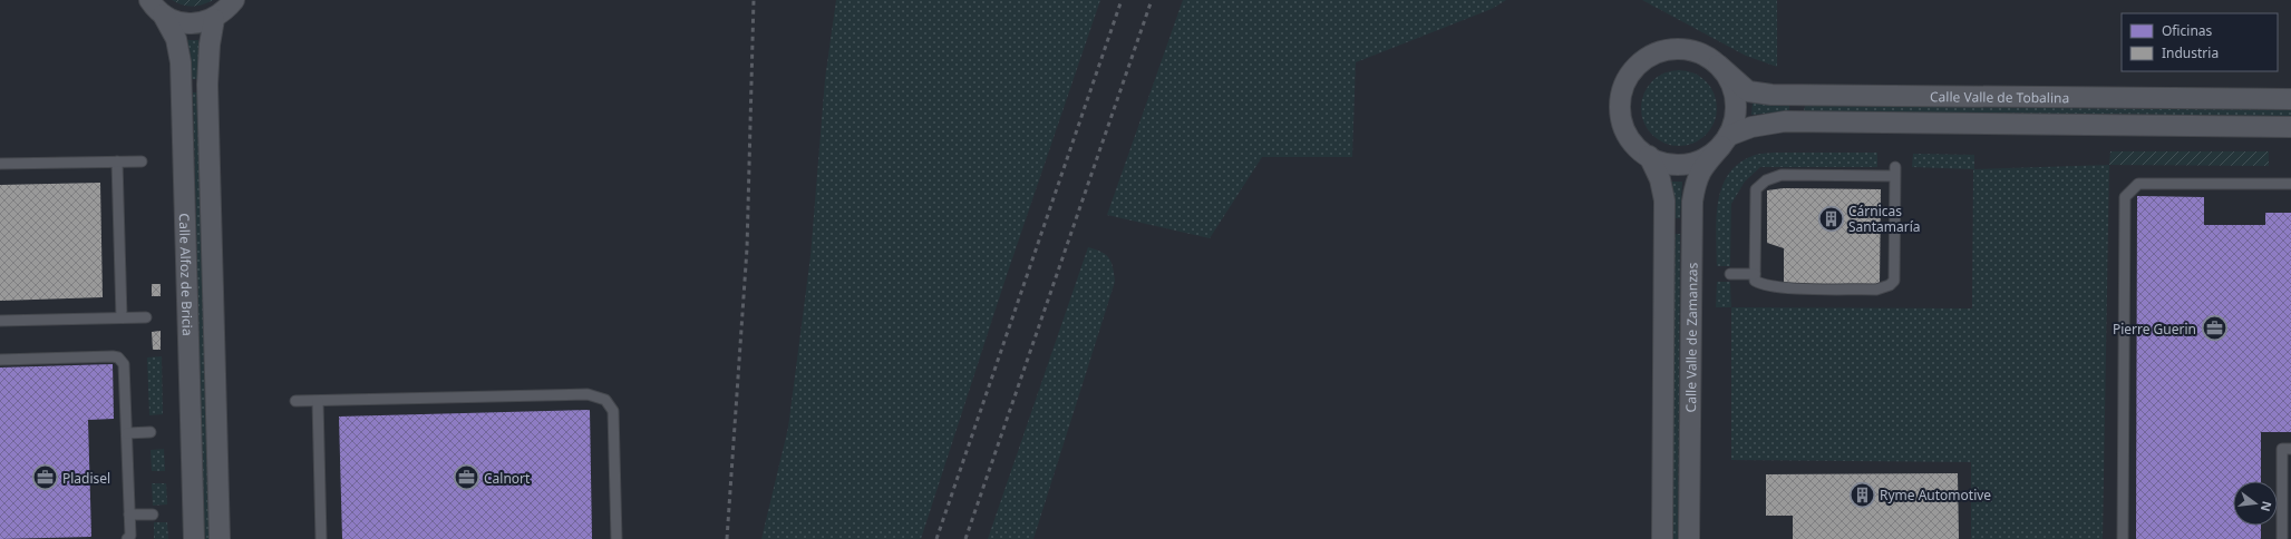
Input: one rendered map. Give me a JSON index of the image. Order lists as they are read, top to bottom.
{
  "streets": {
    "street": ["Calle Valle de Tobalina", "Calle Alfoz de Bricia", "Calle Valle de Zamanzas"]
  },
  "crossings": [
    ["Calle Valle de Tobalina", "Calle Valle de Zamanzas"]
  ],
  "places": {
    "building": ["Cárnicas Santamaría", "Ryme Automotive"],
    "office": ["Pierre Guerin", "Pladisel", "Calnort"]
  },
  "legend": ["Oficinas", "Industria"],
  "north": "right"
}
